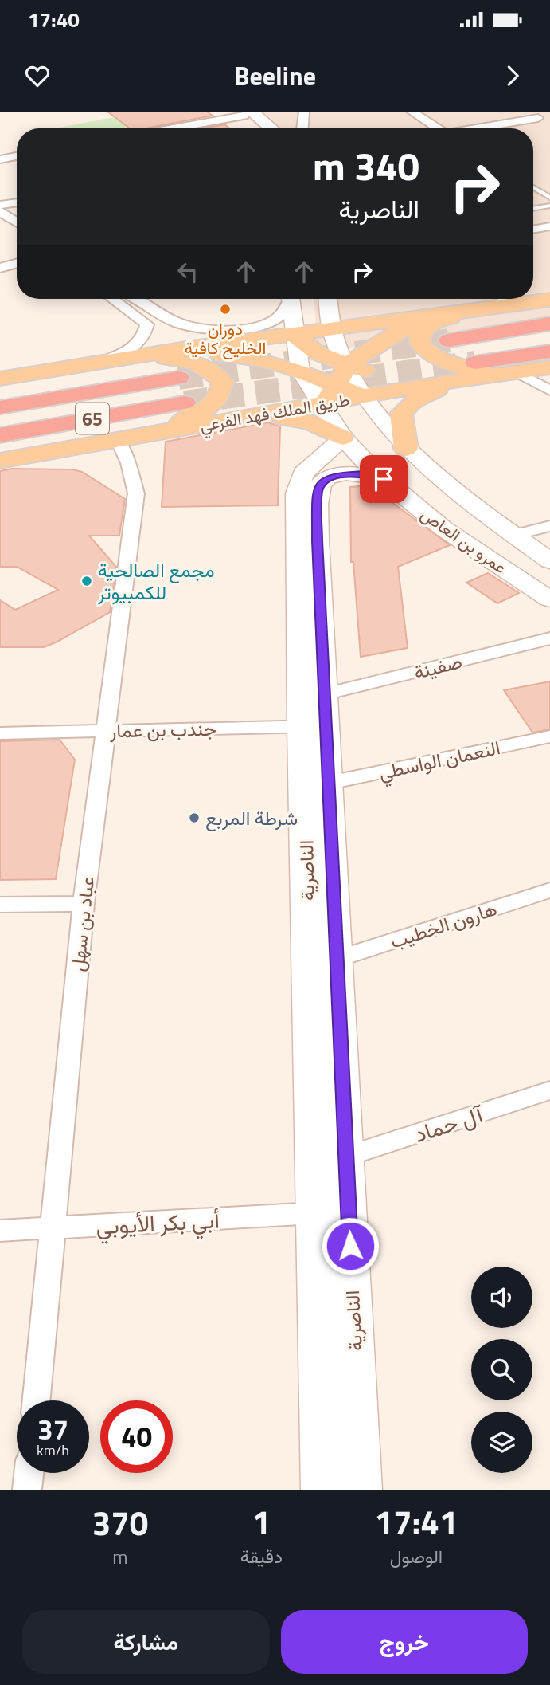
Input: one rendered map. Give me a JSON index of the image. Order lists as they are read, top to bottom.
{
  "streets": {
    "highway": ["65"],
    "main road": ["طريق الملك فهد الفرعي"],
    "street": [
      "عمرو بن العاص",
      "صفينة",
      "جندب بن عمار",
      "النعمان الواسطي",
      "الناصرية",
      "عباد بن سهل",
      "هارون الخطيب",
      "آل حماد",
      "أبي بكر الأيوبي"
    ]
  },
  "crossings": [
    ["طريق الملك فهد الفرعي", "عمرو بن العاص"],
    ["طريق الملك فهد الفرعي", "عباد بن سهل"],
    ["عمرو بن العاص", "الناصرية"],
    ["صفينة", "الناصرية"],
    ["جندب بن عمار", "الناصرية"],
    ["جندب بن عمار", "عباد بن سهل"],
    ["النعمان الواسطي", "الناصرية"],
    ["الناصرية", "هارون الخطيب"],
    ["الناصرية", "آل حماد"],
    ["الناصرية", "أبي بكر الأيوبي"],
    ["عباد بن سهل", "أبي بكر الأيوبي"]
  ],
  "places": ["دوران الخليج كافية", "مجمع الصالحية للكمبيوتر", "شرطة المربع"],
  "page": {
    "status": "17:40",
    "header": "Beeline",
    "turn": ["340 m", "الناصرية"],
    "speed": "37 km/h",
    "limit": "40",
    "eta": [
      "17:41",
      "الوصول",
      "1",
      "دقيقة",
      "370",
      "m"
    ],
    "buttons": ["خروج", "مشاركة"]
  }
}
